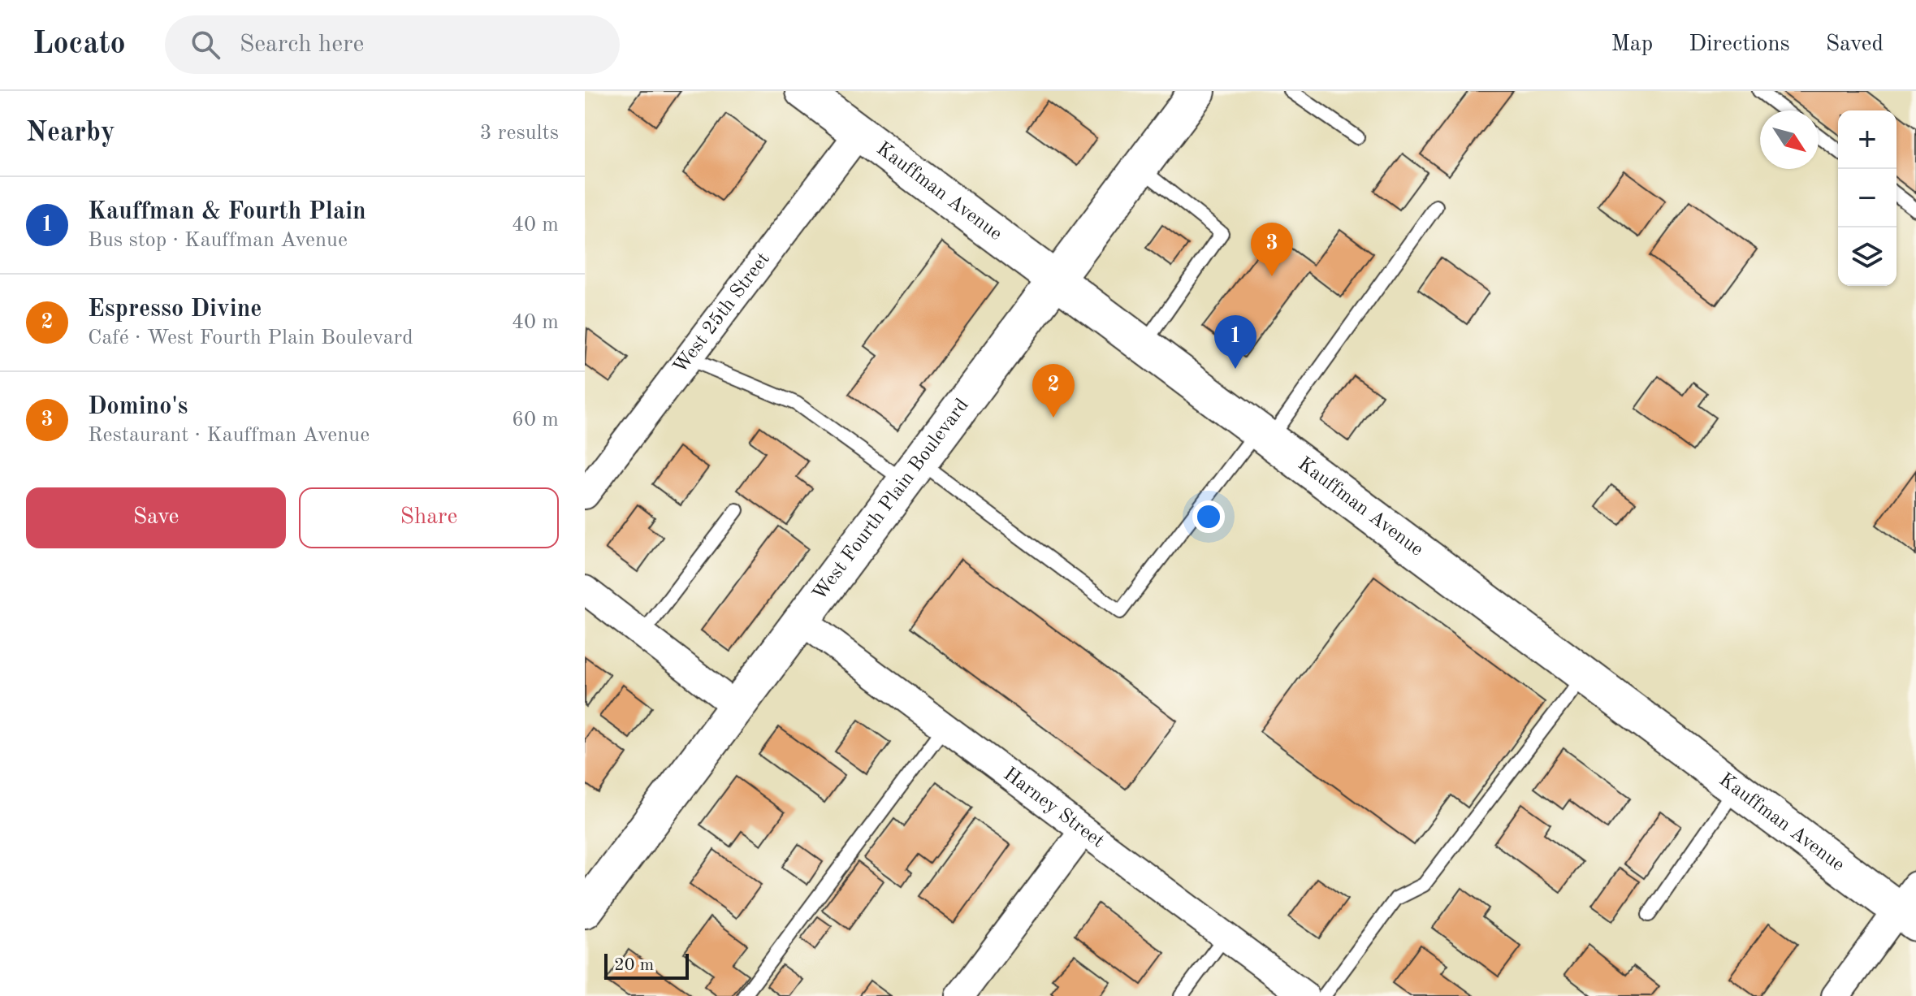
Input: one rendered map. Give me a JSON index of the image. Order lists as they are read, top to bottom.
{
  "streets": {
    "street": [
      "Kauffman Avenue",
      "West 25th Street",
      "West Fourth Plain Boulevard",
      "Harney Street"
    ]
  },
  "crossings": [
    ["Kauffman Avenue", "West 25th Street"],
    ["Kauffman Avenue", "West Fourth Plain Boulevard"],
    ["West Fourth Plain Boulevard", "Harney Street"]
  ],
  "scale_bar": "20 m",
  "north": "bottom right",
  "page": {
    "header": "Locato",
    "search": "Search here",
    "nav": ["Map", "Directions", "Saved"],
    "heading": ["Nearby", "3 results"],
    "map_buttons": ["+", "−"],
    "list": [
      {
        "mark": "1",
        "name": "Kauffman & Fourth Plain",
        "note": "Bus stop · Kauffman Avenue",
        "value": "40 m"
      },
      {
        "mark": "2",
        "name": "Espresso Divine",
        "note": "Café · West Fourth Plain Boulevard",
        "value": "40 m"
      },
      {
        "mark": "3",
        "name": "Domino's",
        "note": "Restaurant · Kauffman Avenue",
        "value": "60 m"
      }
    ],
    "pins": ["3", "1", "2"],
    "buttons": ["Save", "Share"],
    "scale": "20 m"
  }
}
